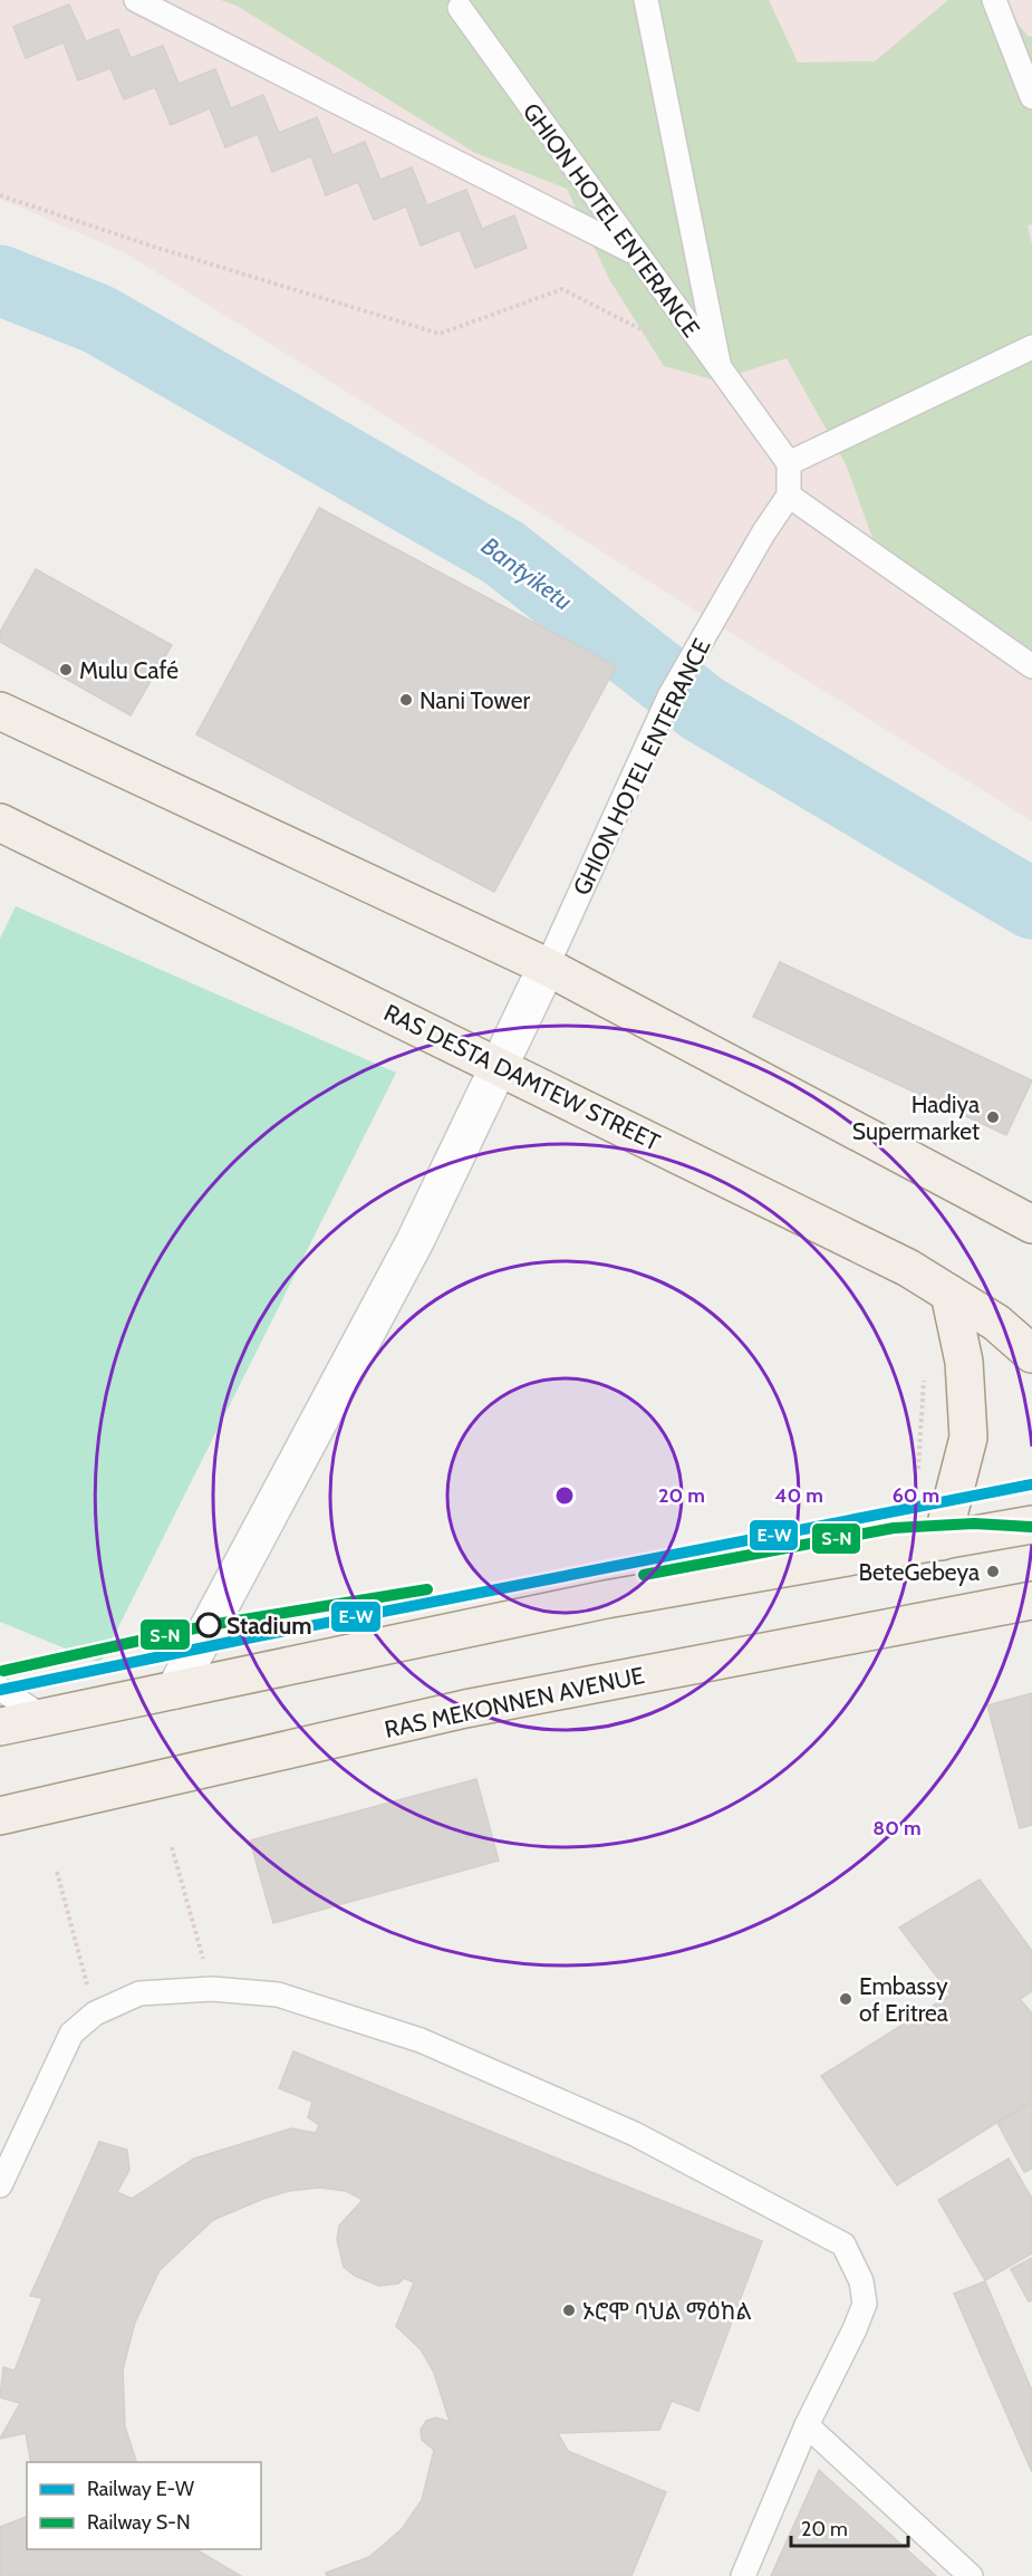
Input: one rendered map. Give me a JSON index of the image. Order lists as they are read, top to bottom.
{
  "streets": {
    "main road": ["RAS DESTA DAMTEW STREET", "RAS MEKONNEN AVENUE"],
    "lane": ["GHION HOTEL ENTERANCE"]
  },
  "water": ["Bantyiketu"],
  "places": [
    "Mulu Café",
    "Nani Tower",
    "Hadiya Supermarket",
    "BeteGebeya",
    "Stadium",
    "Embassy of Eritrea",
    "ኦሮሞ ባህል ማዕከል"
  ],
  "lines": ["rail line E-W", "rail line S-N"],
  "legend": ["Railway E-W", "Railway S-N"],
  "scale_bar": "20 m",
  "rings": [
    "20 m",
    "40 m",
    "60 m",
    "80 m"
  ]
}
